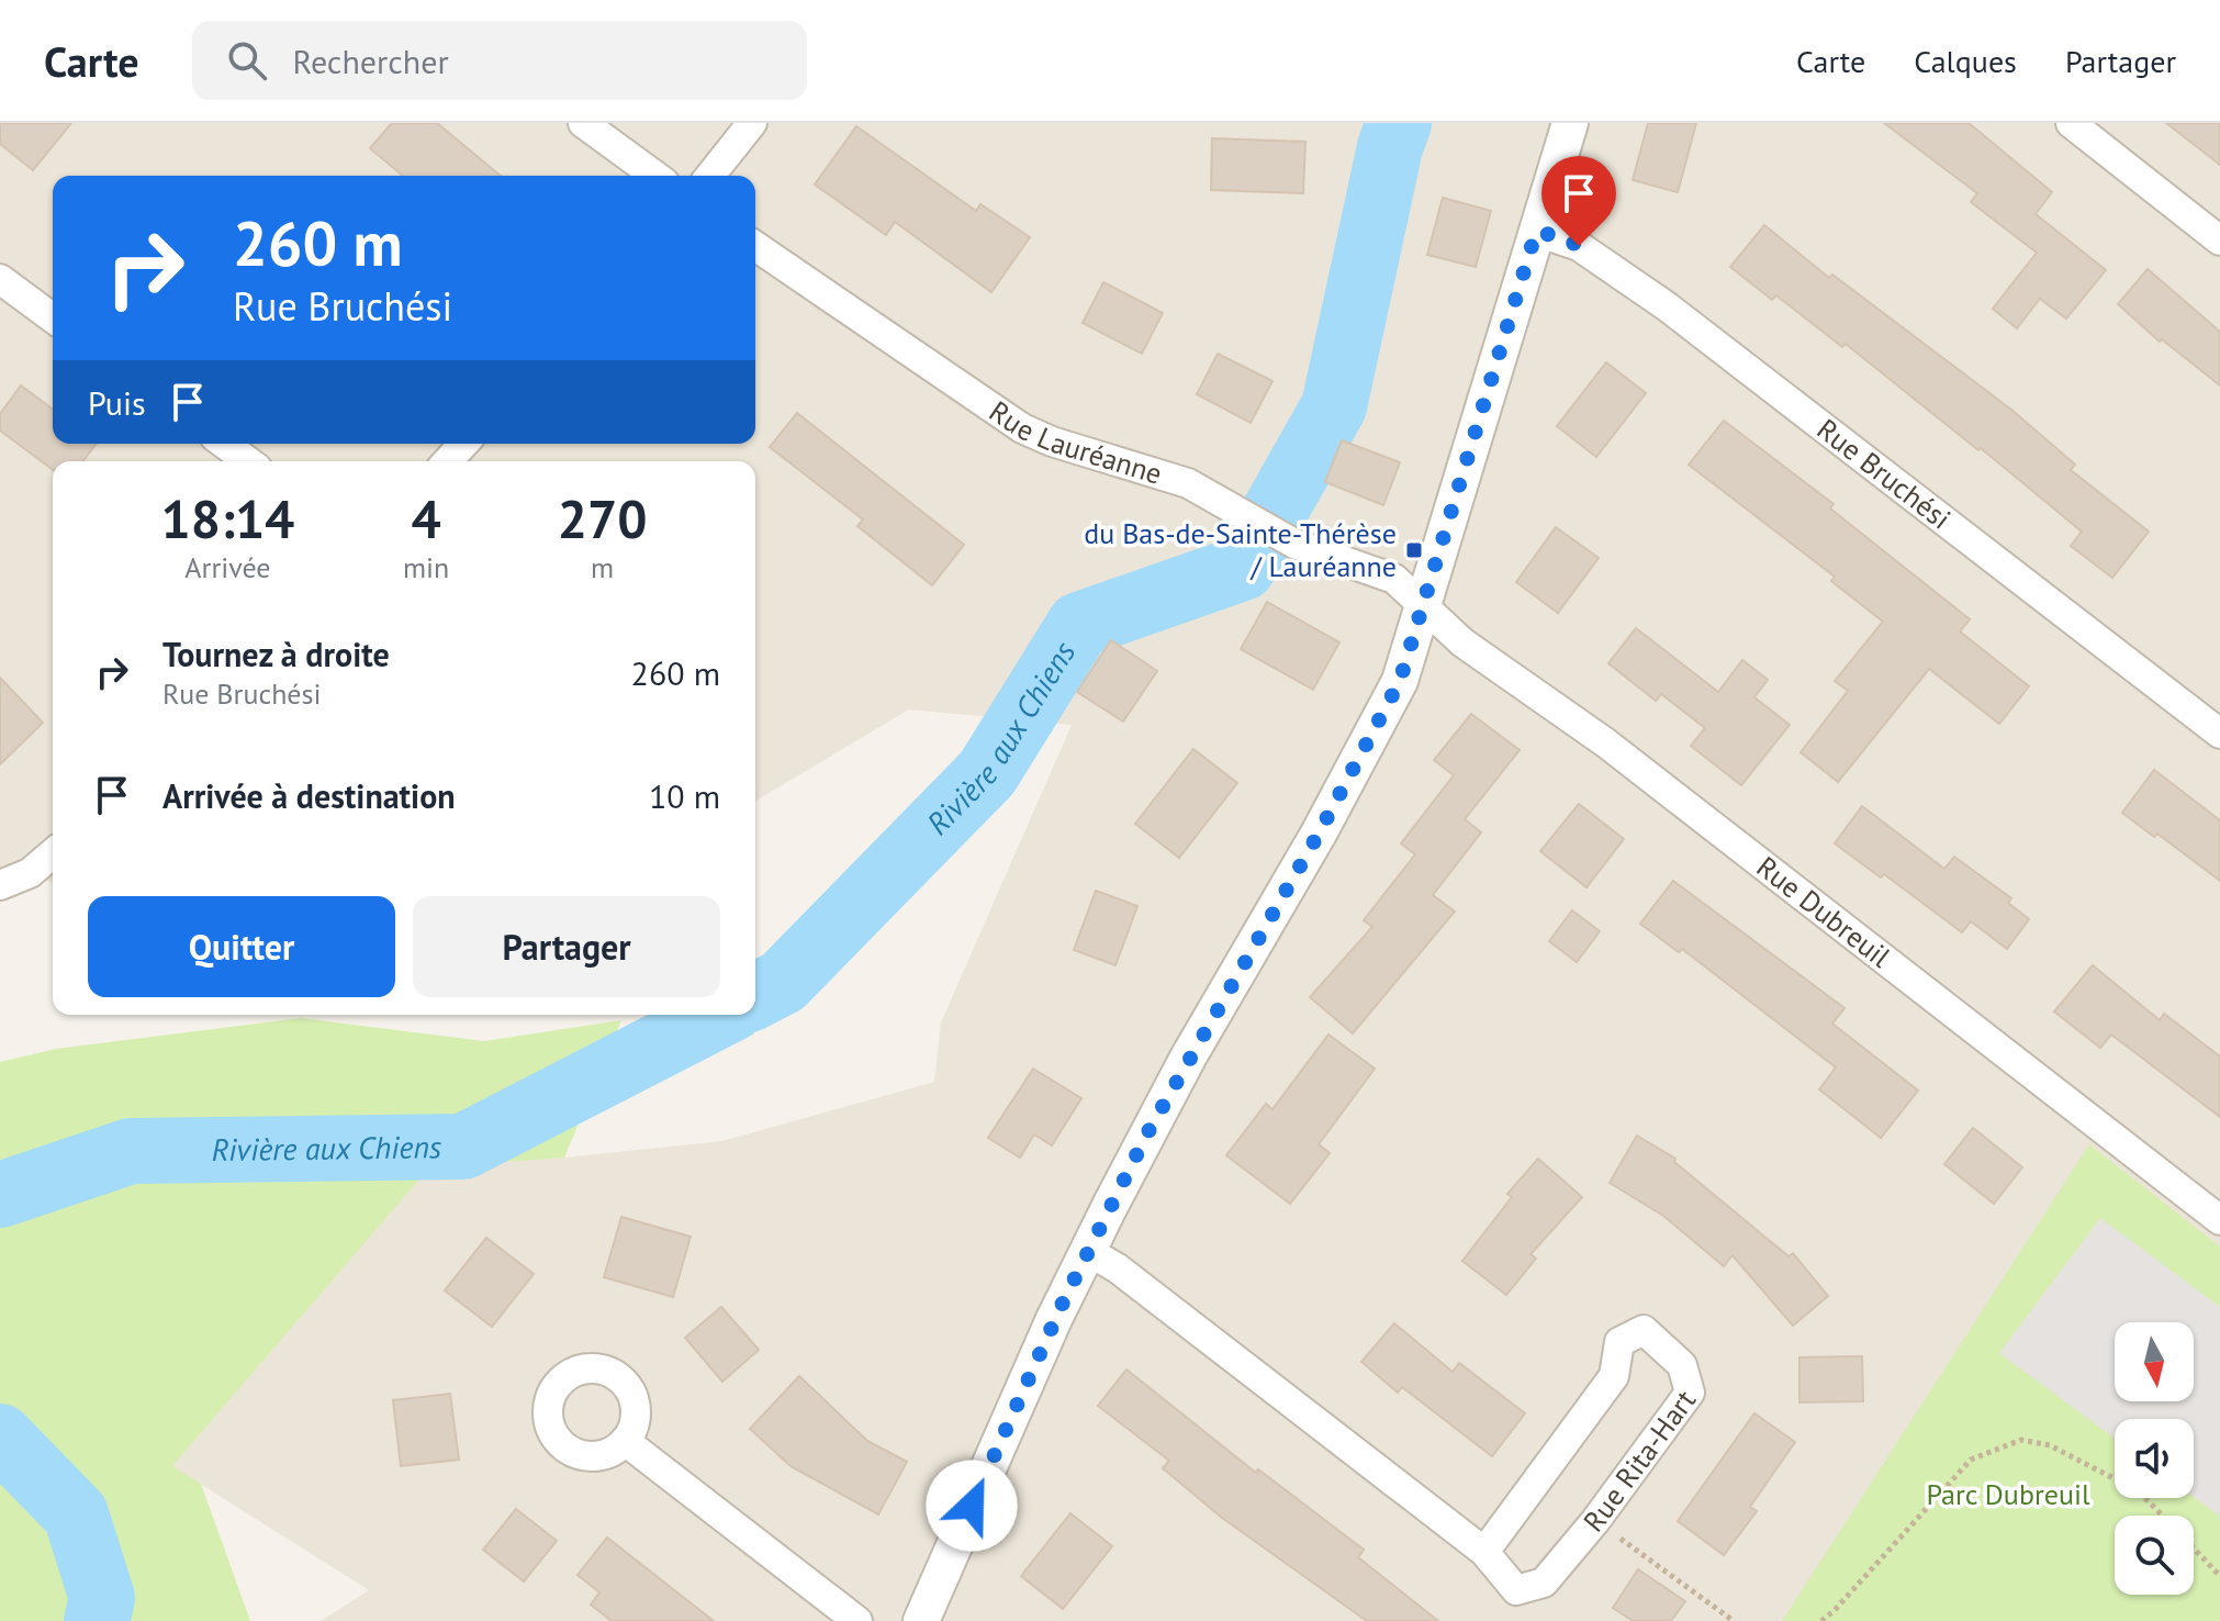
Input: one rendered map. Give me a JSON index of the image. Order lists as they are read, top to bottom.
{
  "streets": {
    "street": [
      "Rue Lauréanne",
      "Rue Bruchési",
      "Rue Dubreuil",
      "Rue Rita-Hart"
    ]
  },
  "crossings": [
    ["Rue Lauréanne", "Rue Dubreuil"]
  ],
  "water": ["Rivière aux Chiens"],
  "parks": ["Parc Dubreuil"],
  "places": {
    "transit": ["du Bas-de-Sainte-Thérèse / Lauréanne"]
  },
  "north": "bottom",
  "page": {
    "header": "Carte",
    "search": "Rechercher",
    "nav": ["Carte", "Calques", "Partager"],
    "turn": ["260 m", "Rue Bruchési"],
    "then": "Puis",
    "eta": [
      "18:14",
      "Arrivée",
      "4",
      "min",
      "270",
      "m"
    ],
    "list": [
      {
        "name": "Tournez à droite",
        "note": "Rue Bruchési",
        "value": "260 m"
      },
      {
        "name": "Arrivée à destination",
        "value": "10 m"
      }
    ],
    "buttons": ["Quitter", "Partager"]
  }
}
